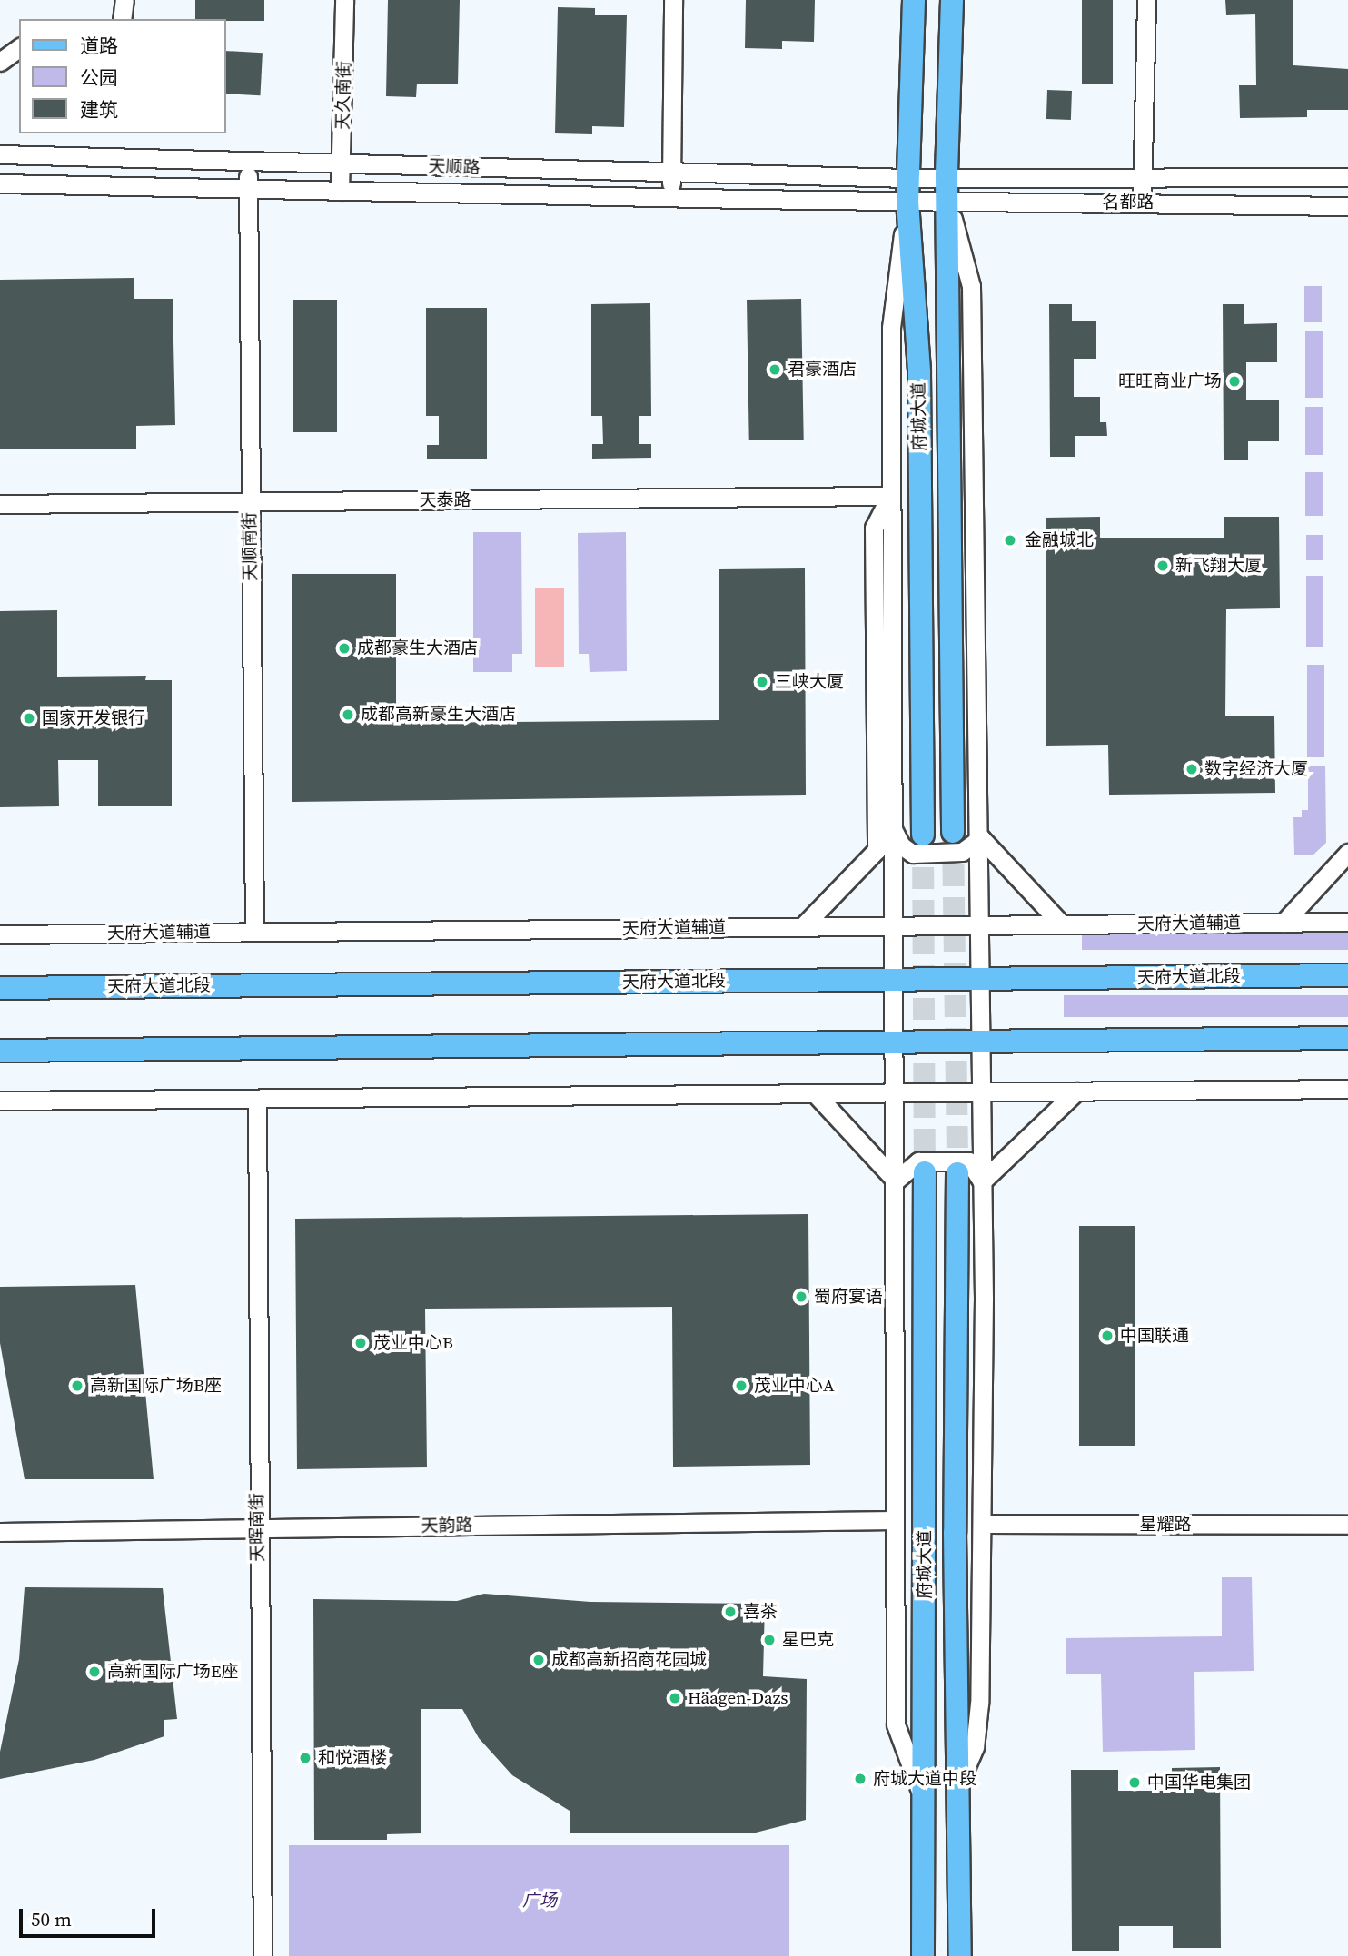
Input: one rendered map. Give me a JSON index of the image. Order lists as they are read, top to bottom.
{
  "streets": {
    "main road": ["府城大道", "天府大道北段"],
    "street": [
      "天久南街",
      "天顺路",
      "名都路",
      "天泰路",
      "天顺南街",
      "天府大道辅道",
      "星耀路",
      "天韵路",
      "天晖南街"
    ]
  },
  "crossings": [
    ["天久南街", "天顺路"],
    ["天顺路", "名都路"],
    ["天顺路", "府城大道"],
    ["天顺路", "天顺南街"],
    ["名都路", "府城大道"],
    ["天泰路", "天顺南街"],
    ["天顺南街", "天府大道辅道"],
    ["天韵路", "天晖南街"]
  ],
  "parks": ["广场"],
  "places": [
    "君豪酒店",
    "旺旺商业广场",
    "金融城北",
    "新飞翔大厦",
    "成都豪生大酒店",
    "三峡大厦",
    "成都高新豪生大酒店",
    "国家开发银行",
    "数字经济大厦",
    "蜀府宴语",
    "中国联通",
    "茂业中心B",
    "高新国际广场B座",
    "茂业中心A",
    "喜茶",
    "星巴克",
    "成都高新招商花园城",
    "高新国际广场E座",
    "Häagen-Dazs",
    "和悦酒楼",
    "府城大道中段",
    "中国华电集团"
  ],
  "legend": ["道路", "公园", "建筑"],
  "scale_bar": "50 m"
}
